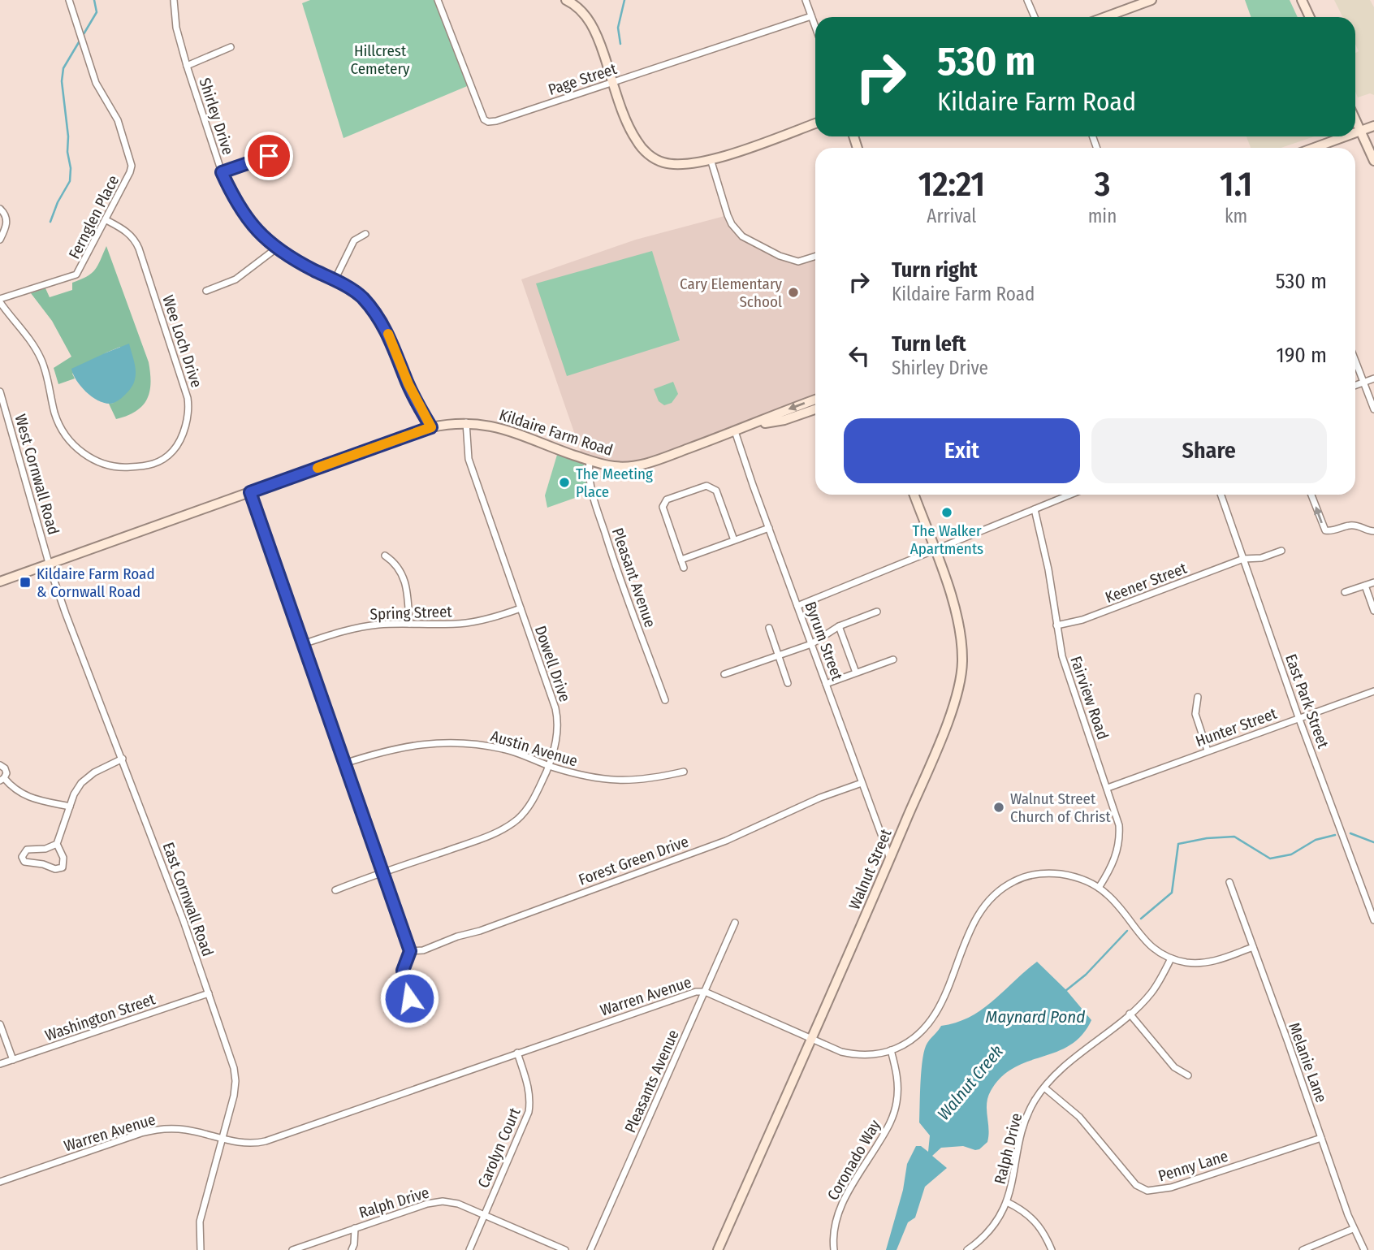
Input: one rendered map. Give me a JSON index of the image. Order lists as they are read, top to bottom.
{
  "streets": {
    "main road": ["Kildaire Farm Road", "Walnut Street"],
    "street": [
      "Page Street",
      "Shirley Drive",
      "Fernglen Place",
      "Wee Loch Drive",
      "West Cornwall Road",
      "Pleasant Avenue",
      "Keener Street",
      "Spring Street",
      "Byrum Street",
      "Dowell Drive",
      "Fairview Road",
      "East Park Street",
      "Hunter Street",
      "Austin Avenue",
      "Forest Green Drive",
      "East Cornwall Road",
      "Warren Avenue",
      "Washington Street",
      "Melanie Lane",
      "Pleasants Avenue",
      "Carolyn Court",
      "Ralph Drive",
      "Coronado Way",
      "Penny Lane"
    ]
  },
  "crossings": [
    ["Shirley Drive", "Kildaire Farm Road"],
    ["Fernglen Place", "Wee Loch Drive"],
    ["Kildaire Farm Road", "West Cornwall Road"],
    ["Kildaire Farm Road", "Pleasant Avenue"],
    ["Kildaire Farm Road", "Byrum Street"],
    ["Kildaire Farm Road", "Dowell Drive"],
    ["Kildaire Farm Road", "East Cornwall Road"],
    ["West Cornwall Road", "East Cornwall Road"],
    ["Keener Street", "Fairview Road"],
    ["Keener Street", "East Park Street"],
    ["Spring Street", "Dowell Drive"],
    ["Byrum Street", "Forest Green Drive"],
    ["Byrum Street", "Walnut Street"],
    ["Dowell Drive", "Austin Avenue"],
    ["Fairview Road", "Hunter Street"],
    ["Fairview Road", "Warren Avenue"],
    ["East Park Street", "Hunter Street"],
    ["Walnut Street", "Warren Avenue"],
    ["East Cornwall Road", "Warren Avenue"],
    ["East Cornwall Road", "Washington Street"],
    ["Warren Avenue", "Melanie Lane"],
    ["Warren Avenue", "Pleasants Avenue"],
    ["Warren Avenue", "Carolyn Court"],
    ["Warren Avenue", "Ralph Drive"],
    ["Warren Avenue", "Coronado Way"],
    ["Melanie Lane", "Penny Lane"],
    ["Carolyn Court", "Ralph Drive"],
    ["Ralph Drive", "Penny Lane"]
  ],
  "water": ["Maynard Pond", "Walnut Creek"],
  "parks": ["Hillcrest Cemetery"],
  "places": {
    "other": [
      "Cary Elementary School",
      "The Meeting Place",
      "The Walker Apartments",
      "Walnut Street Church of Christ"
    ],
    "transit": ["Kildaire Farm Road & Cornwall Road"]
  },
  "page": {
    "turn": ["530 m", "Kildaire Farm Road"],
    "eta": [
      "12:21",
      "Arrival",
      "3",
      "min",
      "1.1",
      "km"
    ],
    "list": [
      {
        "name": "Turn right",
        "note": "Kildaire Farm Road",
        "value": "530 m"
      },
      {
        "name": "Turn left",
        "note": "Shirley Drive",
        "value": "190 m"
      }
    ],
    "buttons": ["Exit", "Share"]
  }
}
